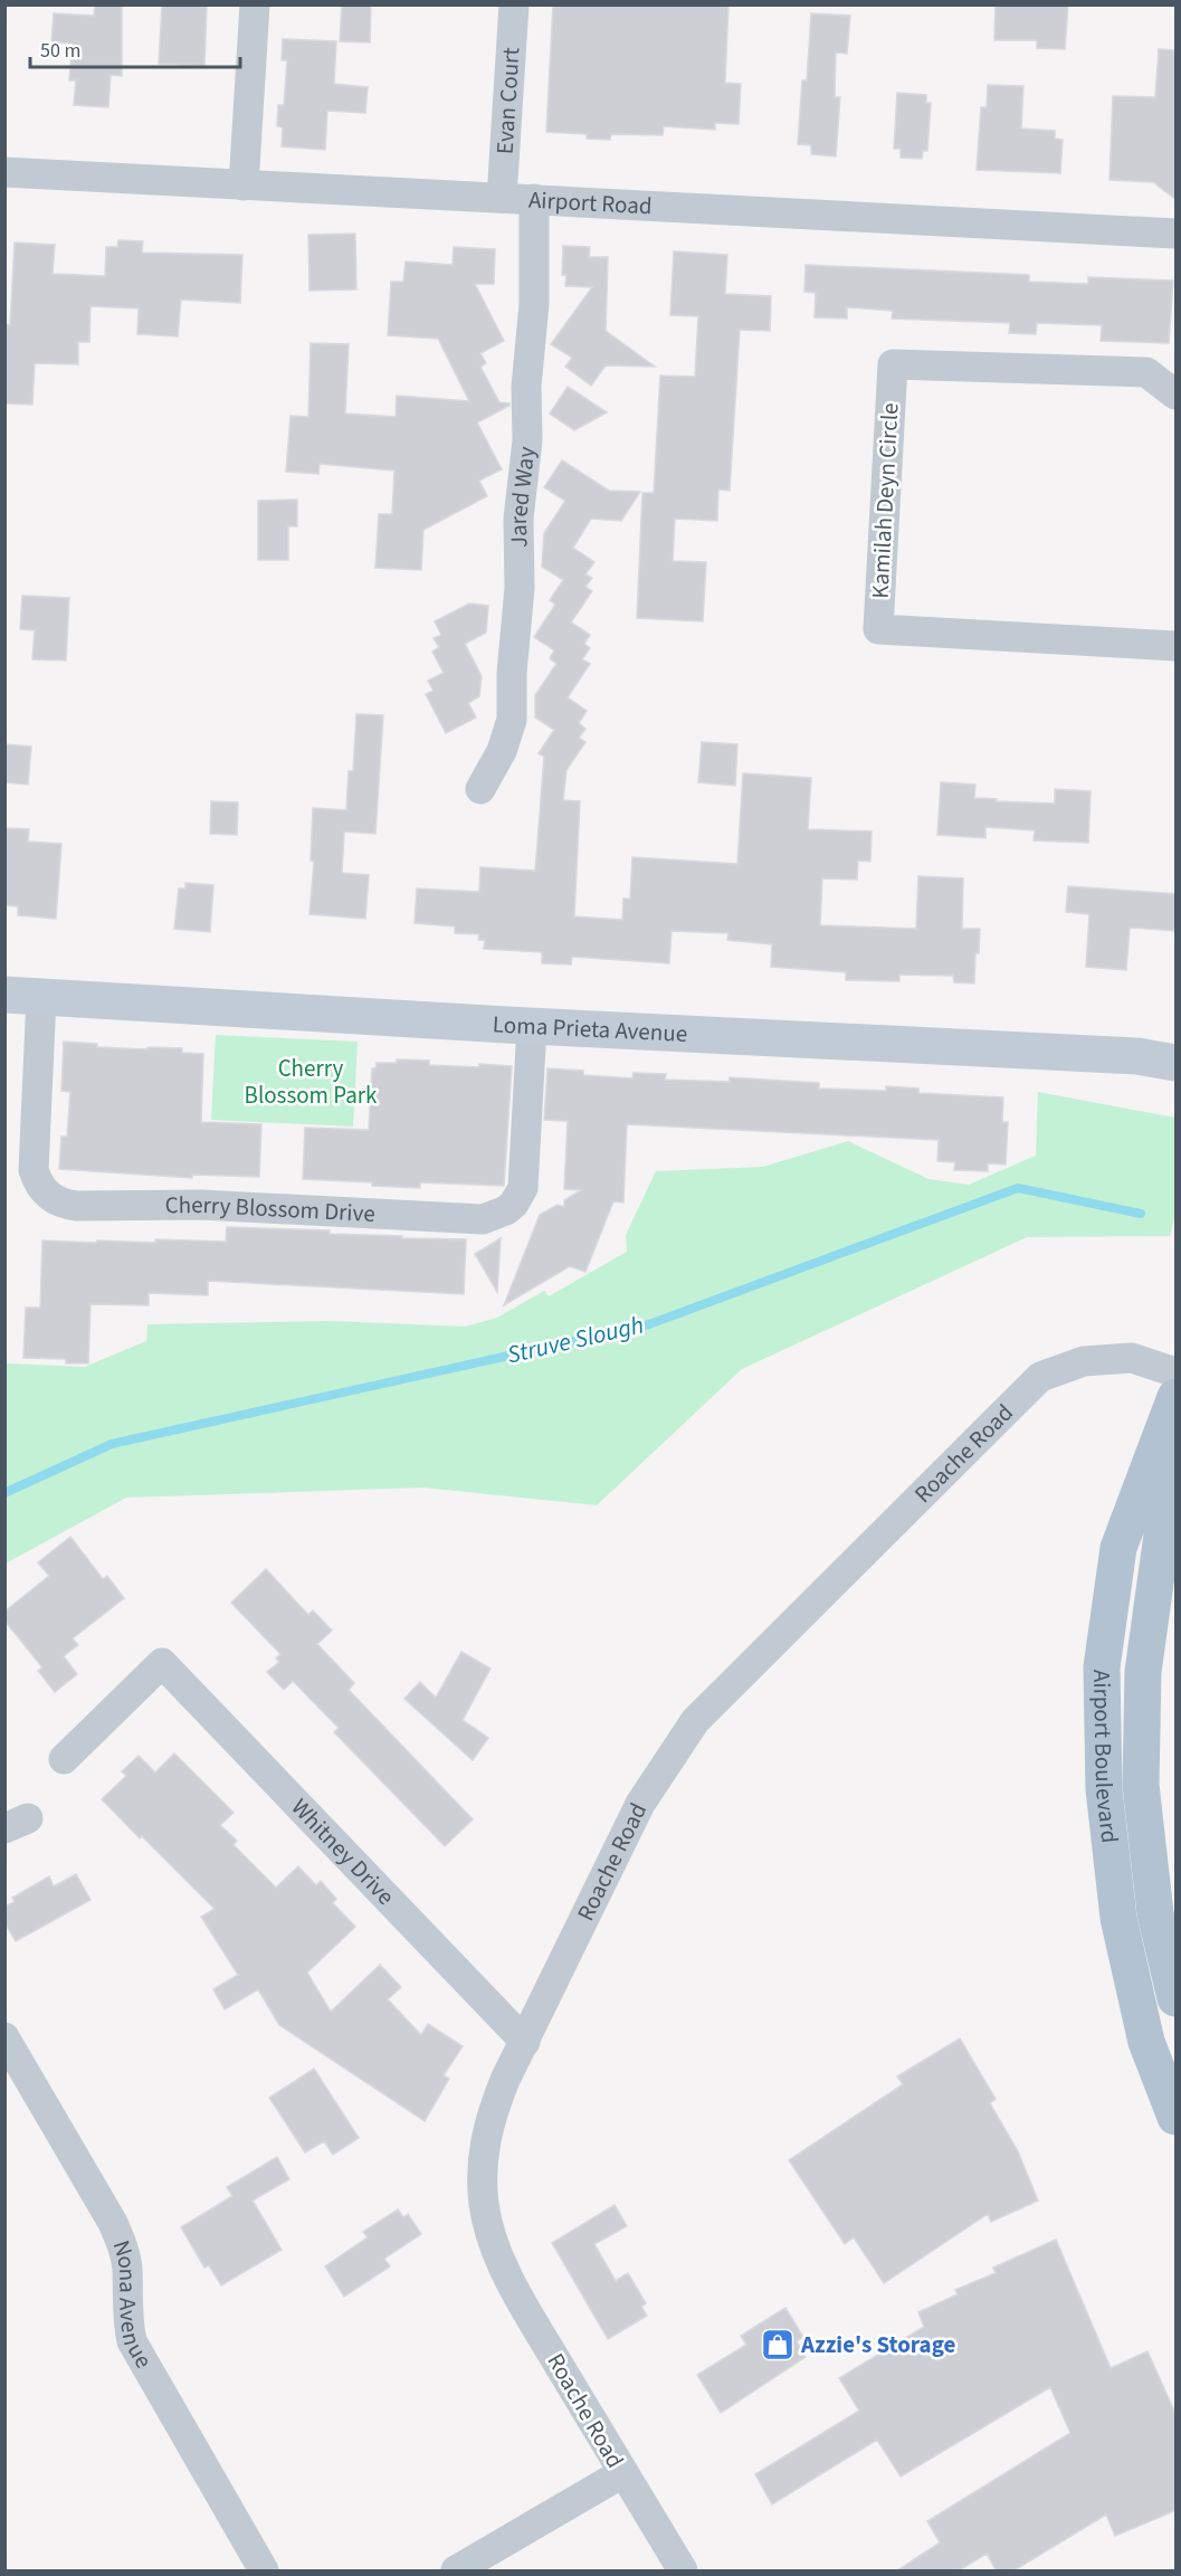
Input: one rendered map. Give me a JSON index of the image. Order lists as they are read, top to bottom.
{
  "streets": {
    "main road": ["Airport Boulevard"],
    "street": [
      "Evan Court",
      "Airport Road",
      "Jared Way",
      "Kamilah Deyn Circle",
      "Loma Prieta Avenue",
      "Cherry Blossom Drive",
      "Roache Road",
      "Whitney Drive",
      "Nona Avenue"
    ]
  },
  "crossings": [
    ["Evan Court", "Airport Road"],
    ["Airport Road", "Jared Way"],
    ["Loma Prieta Avenue", "Cherry Blossom Drive"],
    ["Roache Road", "Whitney Drive"]
  ],
  "water": ["Struve Slough"],
  "parks": ["Cherry Blossom Park"],
  "places": {
    "shop": ["Azzie's Storage"]
  },
  "scale_bar": "50 m"
}
